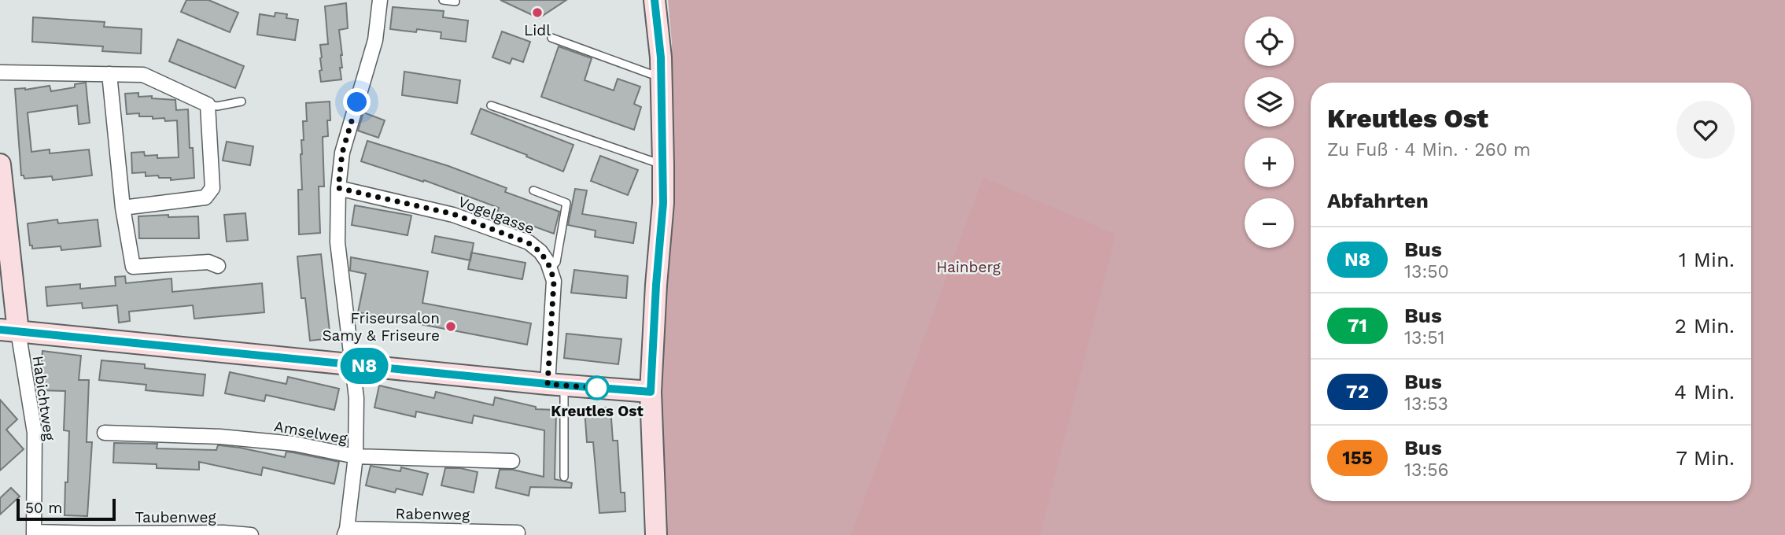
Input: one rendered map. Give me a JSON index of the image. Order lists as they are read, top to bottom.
{
  "streets": {
    "street": [
      "Vogelgasse",
      "Habichtweg",
      "Amselweg",
      "Rabenweg",
      "Taubenweg"
    ]
  },
  "crossings": [
    ["Habichtweg", "Taubenweg"]
  ],
  "parks": ["Hainberg"],
  "places": ["Lidl", "Friseursalon Samy & Friseure", "Kreutles Ost"],
  "lines": ["bus line N8"],
  "scale_bar": "50 m",
  "page": {
    "on_map": "N8",
    "map_buttons": ["+", "−"],
    "heading": [
      ["Kreutles Ost", "Zu Fuß · 4 Min. · 260 m"],
      "Abfahrten"
    ],
    "list": [
      {
        "mark": "N8",
        "name": "Bus",
        "note": "13:50",
        "value": "1 Min."
      },
      {
        "mark": "71",
        "name": "Bus",
        "note": "13:51",
        "value": "2 Min."
      },
      {
        "mark": "72",
        "name": "Bus",
        "note": "13:53",
        "value": "4 Min."
      },
      {
        "mark": "155",
        "name": "Bus",
        "note": "13:56",
        "value": "7 Min."
      }
    ],
    "scale": "50 m"
  }
}
